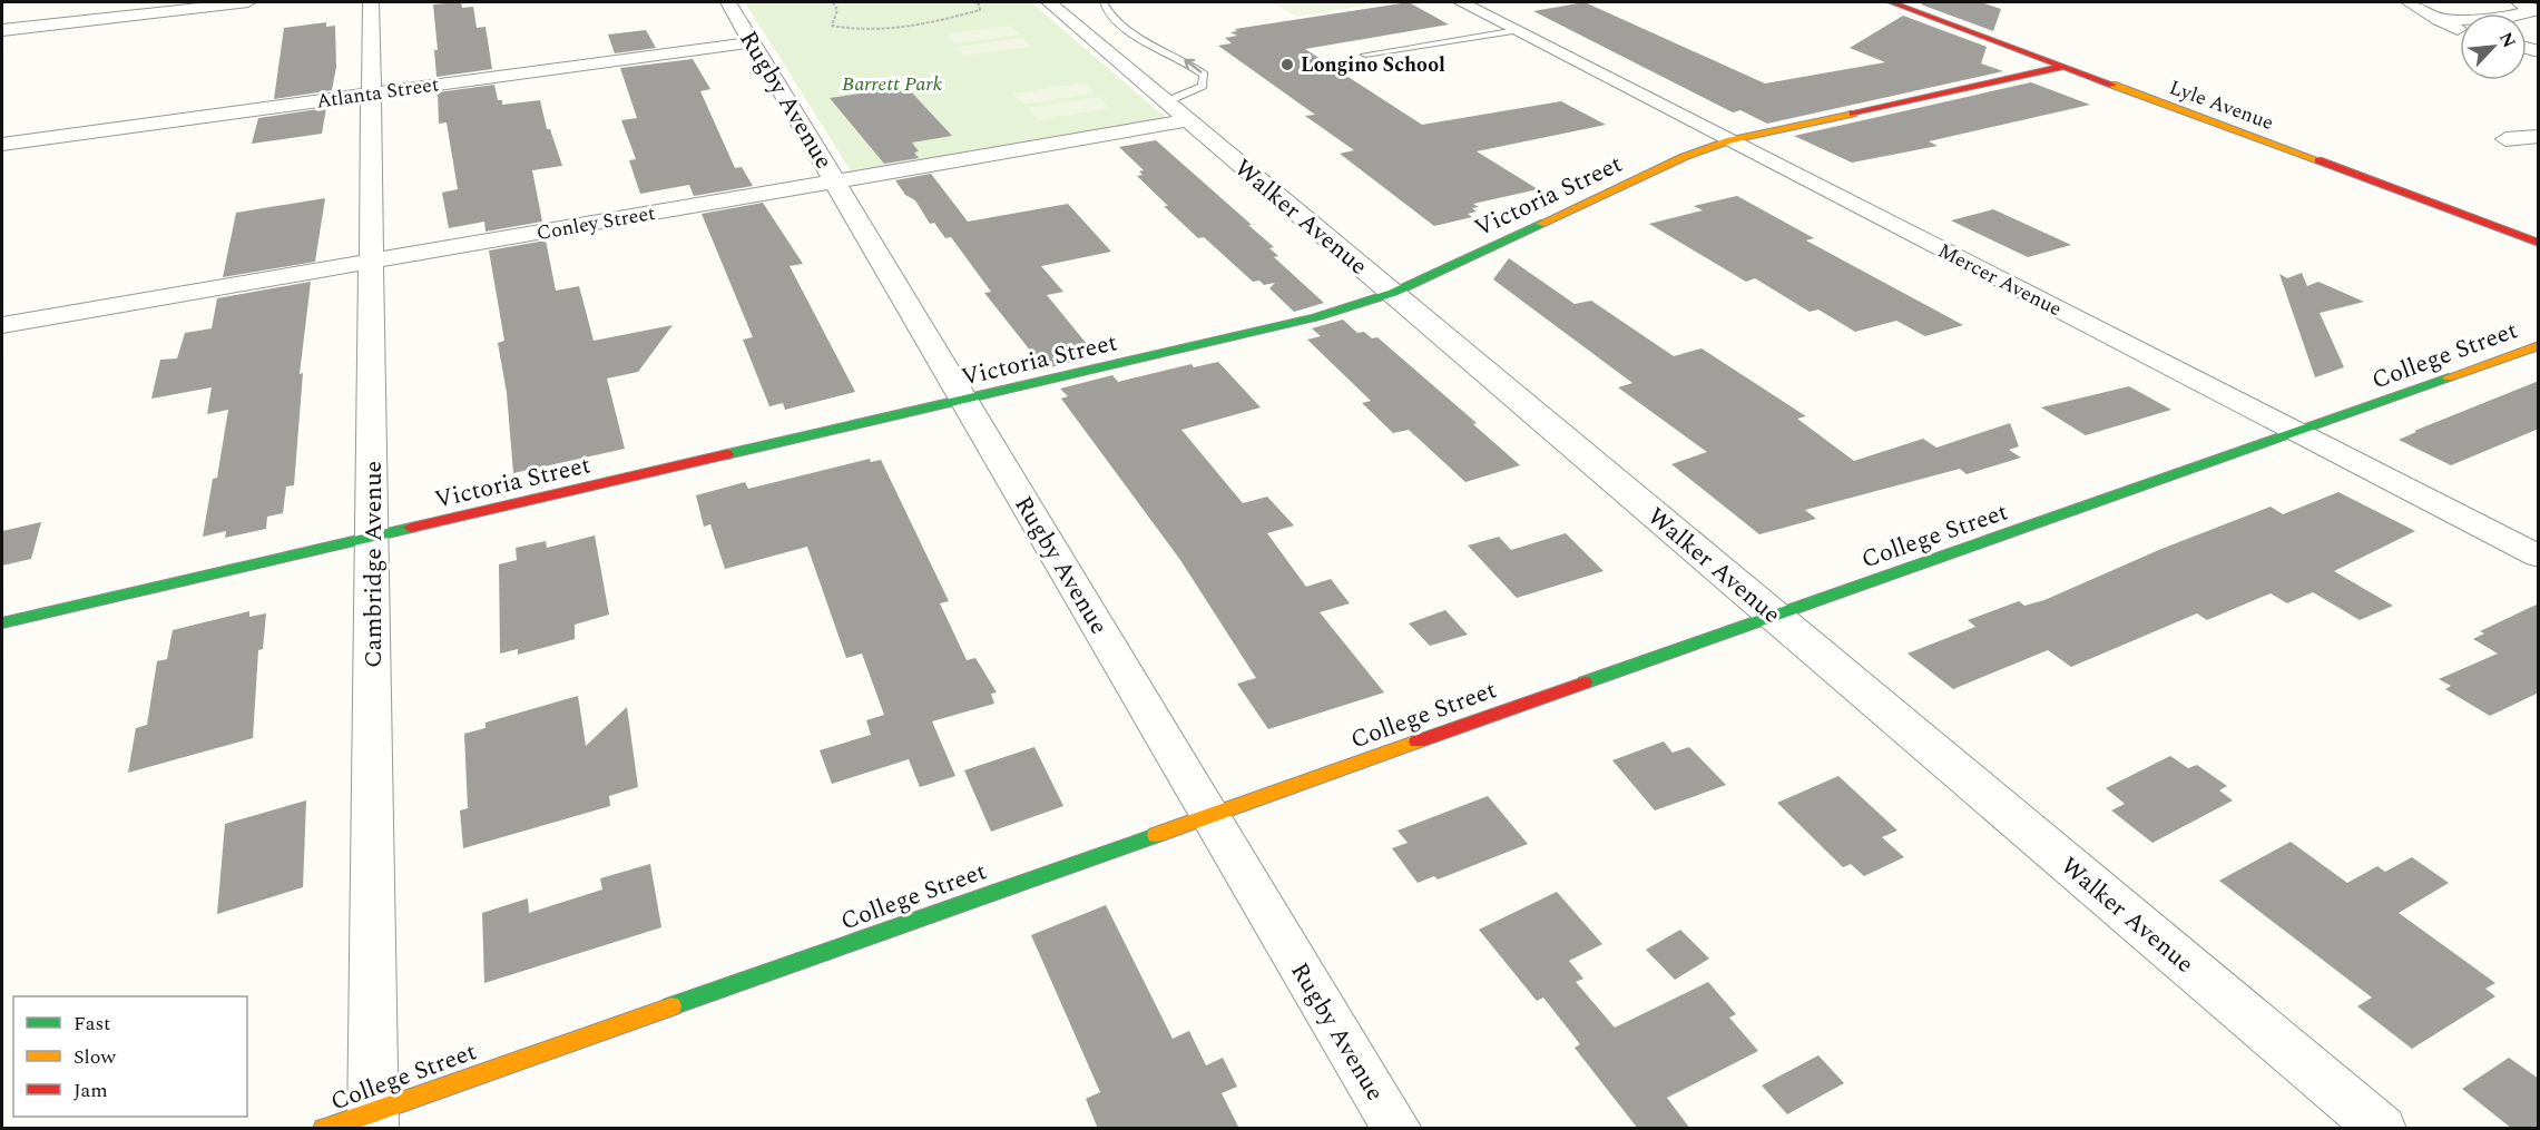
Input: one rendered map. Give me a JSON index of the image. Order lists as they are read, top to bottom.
{
  "streets": {
    "street": [
      "Atlanta Street",
      "Rugby Avenue",
      "Lyle Avenue",
      "Victoria Street",
      "Walker Avenue",
      "Conley Street",
      "Mercer Avenue",
      "College Street",
      "Cambridge Avenue"
    ]
  },
  "crossings": [
    ["Atlanta Street", "Rugby Avenue"],
    ["Atlanta Street", "Cambridge Avenue"],
    ["Rugby Avenue", "Victoria Street"],
    ["Rugby Avenue", "Conley Street"],
    ["Rugby Avenue", "College Street"],
    ["Lyle Avenue", "Victoria Street"],
    ["Victoria Street", "Walker Avenue"],
    ["Victoria Street", "Mercer Avenue"],
    ["Victoria Street", "Cambridge Avenue"],
    ["Walker Avenue", "Conley Street"],
    ["Walker Avenue", "College Street"],
    ["Conley Street", "Cambridge Avenue"],
    ["Mercer Avenue", "College Street"],
    ["College Street", "Cambridge Avenue"]
  ],
  "parks": ["Barrett Park"],
  "places": ["Longino School"],
  "legend": ["Fast", "Slow", "Jam"],
  "north": "top right"
}
